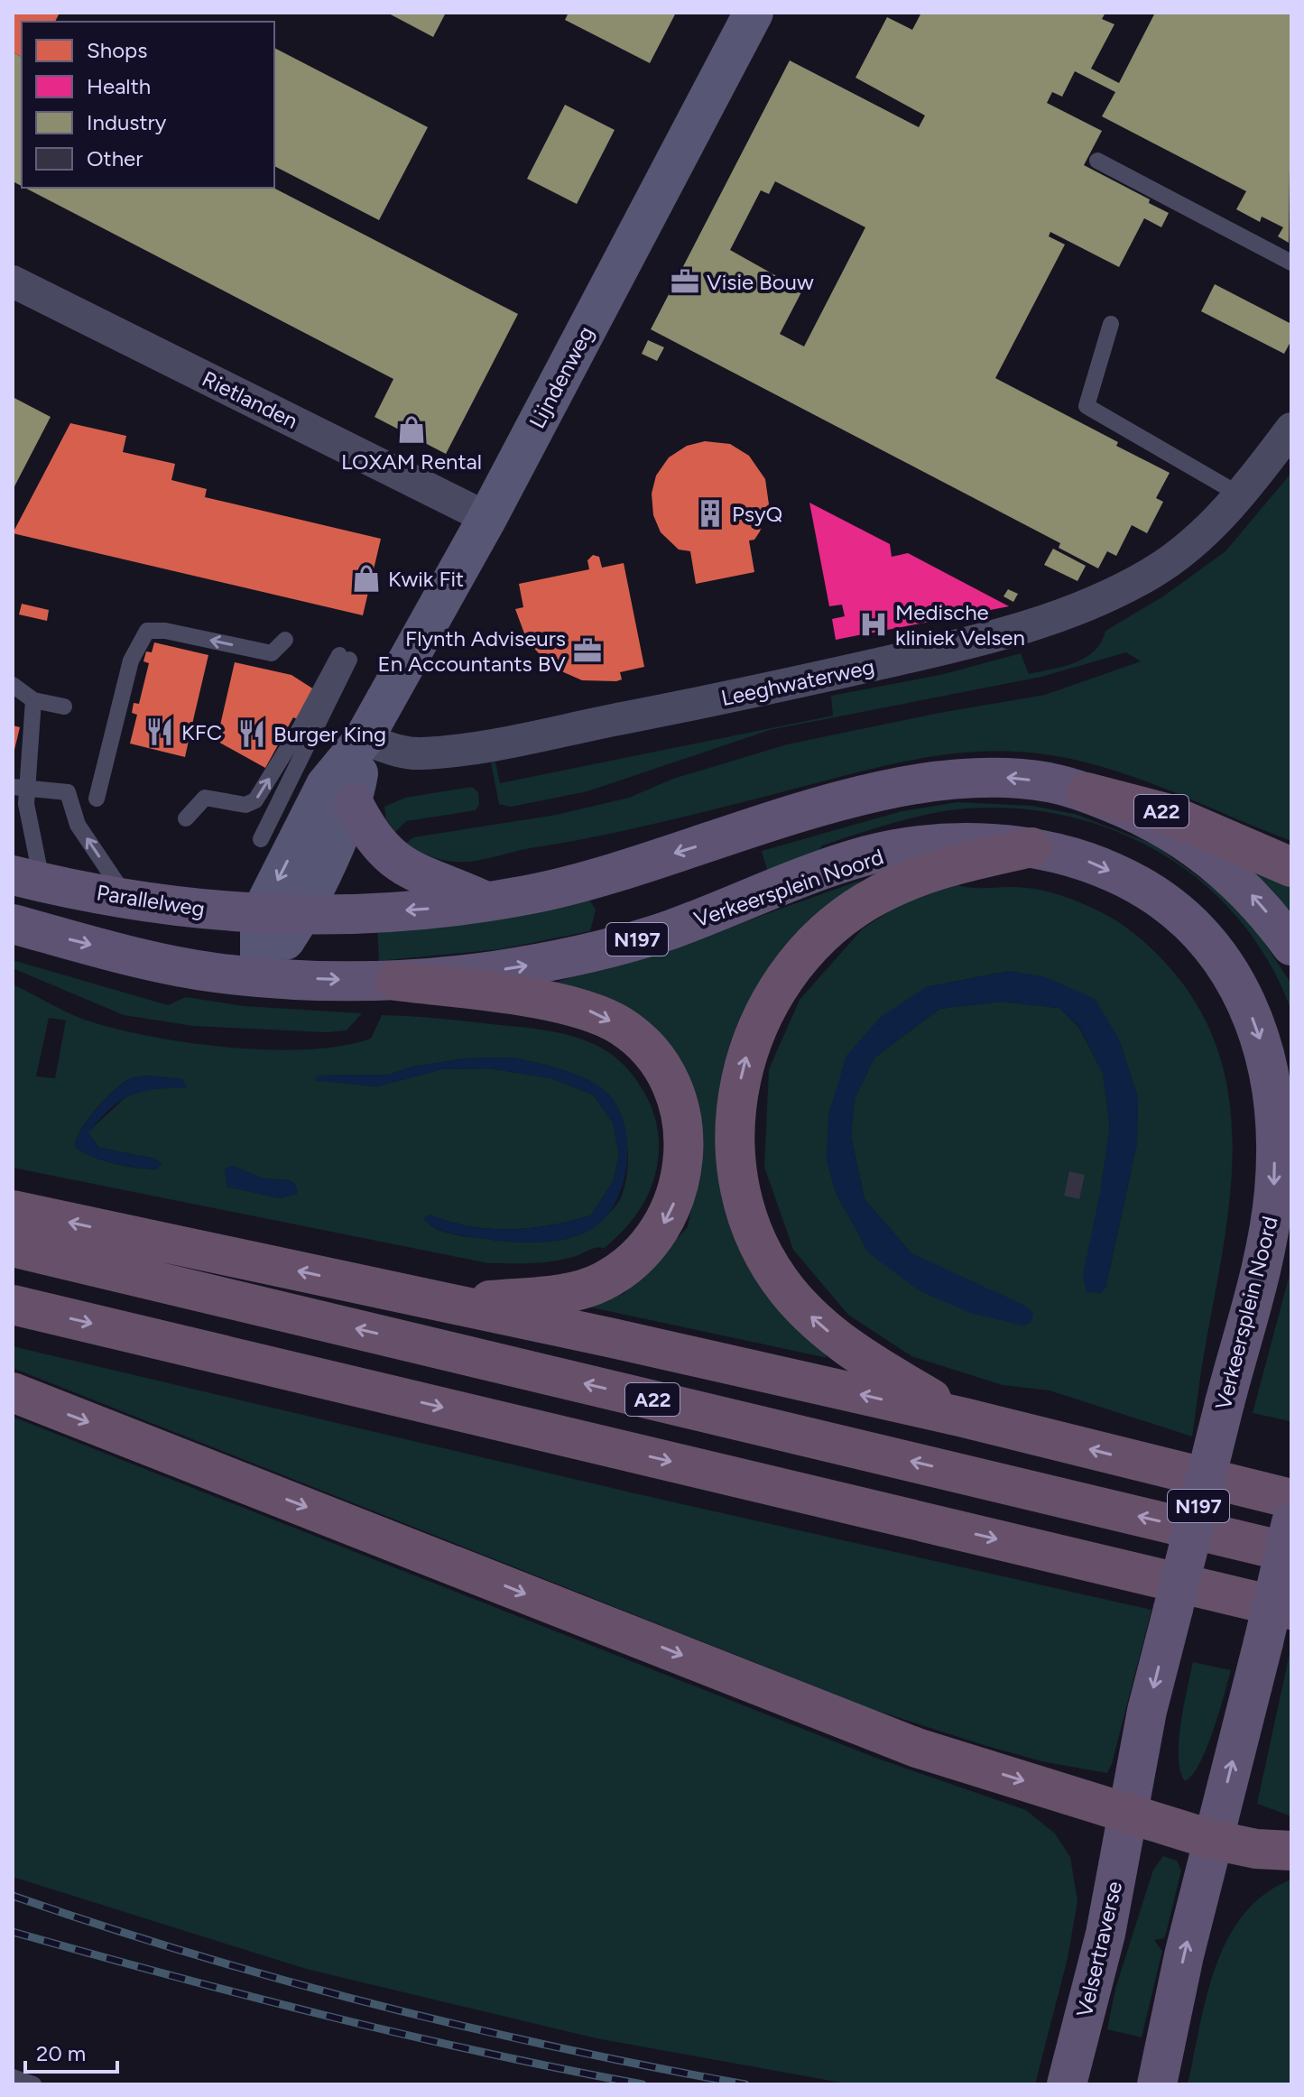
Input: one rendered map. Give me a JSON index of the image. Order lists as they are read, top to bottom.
{
  "streets": {
    "highway": ["A22"],
    "main road": [
      "Verkeersplein Noord",
      "Parallelweg",
      "N197",
      "Velsertraverse"
    ],
    "street": ["Lijndenweg", "Rietlanden", "Leeghwaterweg"]
  },
  "crossings": [
    ["Lijndenweg", "Rietlanden"],
    ["Lijndenweg", "Leeghwaterweg"],
    ["Lijndenweg", "Verkeersplein Noord"],
    ["Lijndenweg", "Parallelweg"],
    ["A22", "Verkeersplein Noord"],
    ["Verkeersplein Noord", "Velsertraverse"]
  ],
  "places": {
    "office": ["Visie Bouw", "Flynth Adviseurs En Accountants BV"],
    "shop": ["LOXAM Rental", "Kwik Fit"],
    "building": ["PsyQ"],
    "hospital": ["Medische kliniek Velsen"],
    "restaurant": ["KFC", "Burger King"]
  },
  "legend": [
    "Shops",
    "Health",
    "Industry",
    "Other"
  ],
  "scale_bar": "20 m"
}
